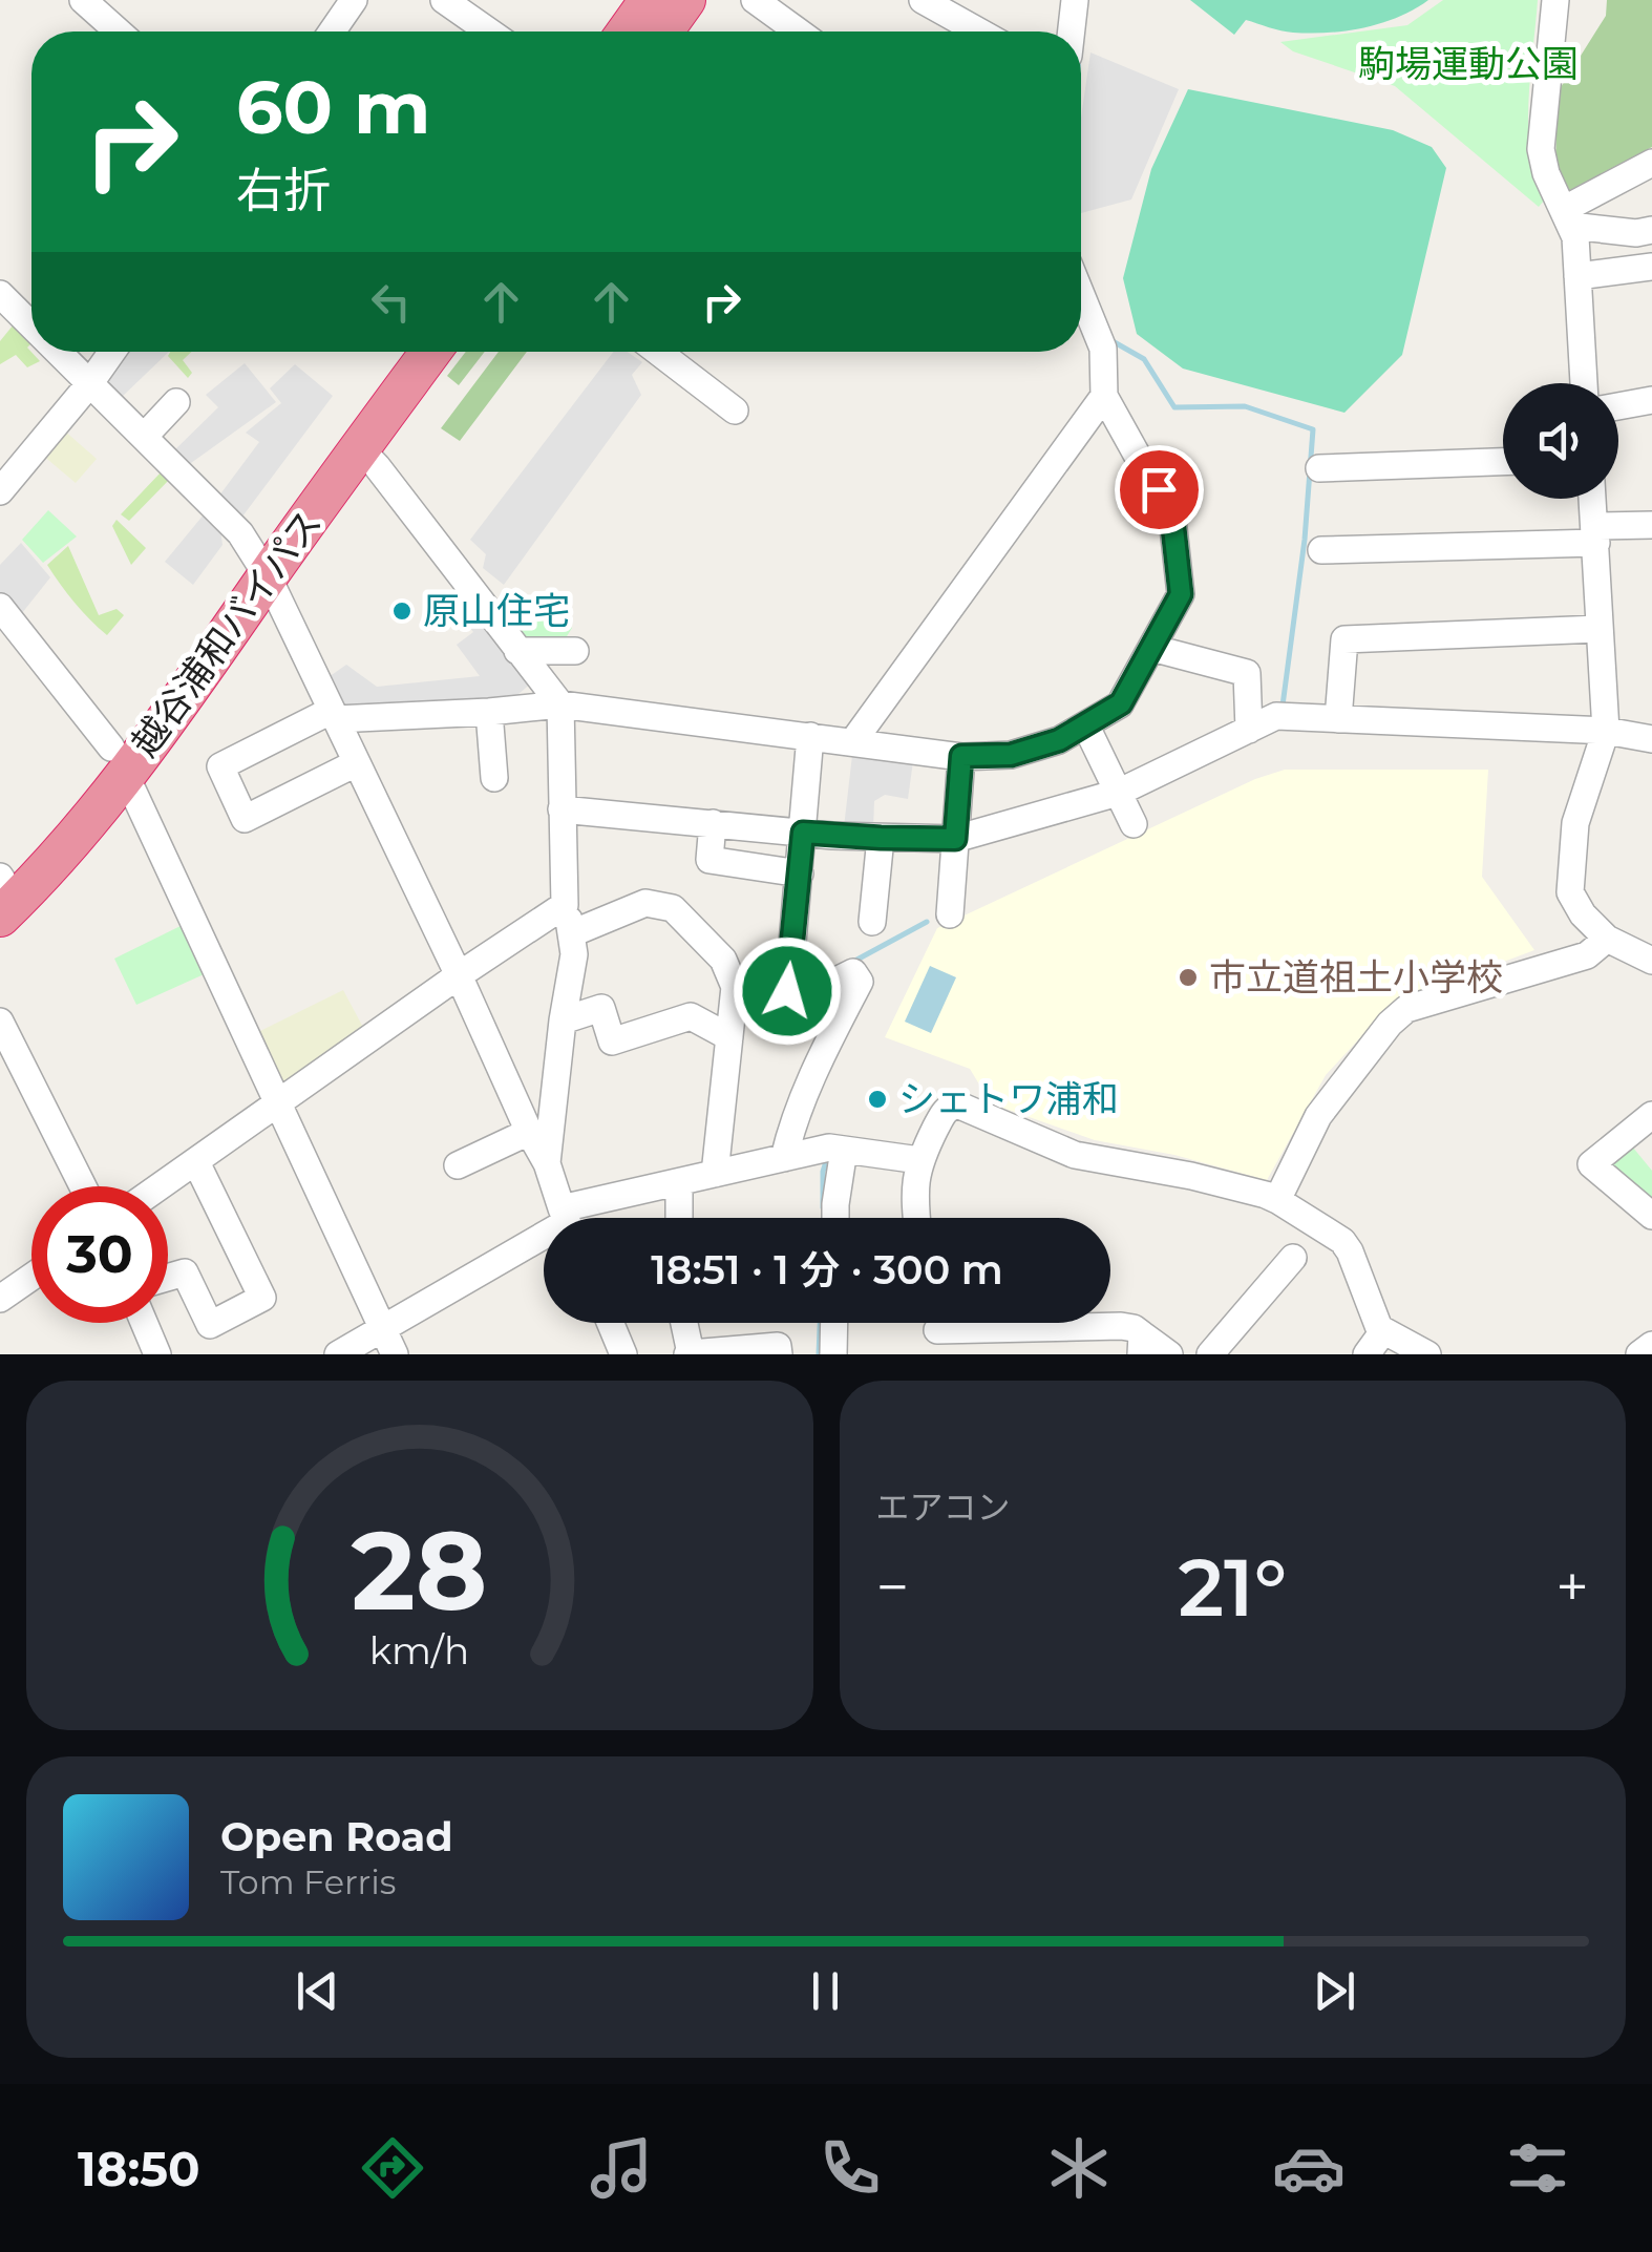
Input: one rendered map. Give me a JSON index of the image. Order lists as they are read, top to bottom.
{
  "streets": {
    "highway": ["越谷浦和バイパス"]
  },
  "parks": ["駒場運動公園"],
  "places": ["原山住宅", "市立道祖土小学校", "シェトワ浦和"],
  "page": {
    "turn": ["60 m", "右折"],
    "limit": "30",
    "trip": "18:51 · 1 分 · 300 m",
    "tile": "エアコン",
    "heat": ["−", "21°", "+"],
    "song": ["Open Road", "Tom Ferris"],
    "tabs": "18:50",
    "gauge": ["28", "km/h"]
  }
}
